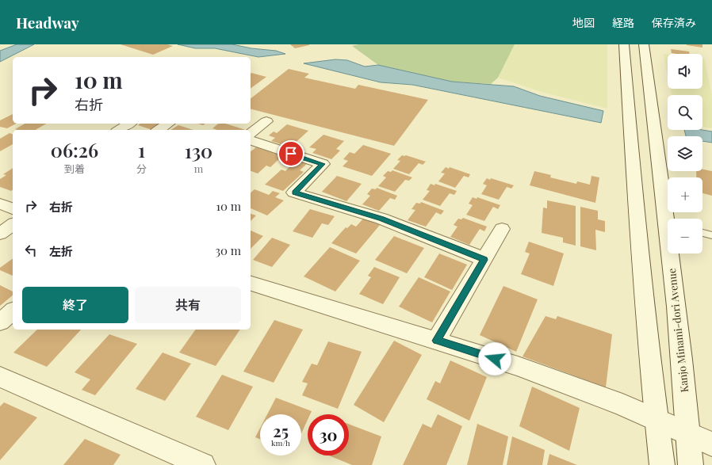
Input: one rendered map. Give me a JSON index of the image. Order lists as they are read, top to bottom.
{
  "streets": {
    "main road": ["Kanjo Minami-dori Avenue"]
  },
  "page": {
    "header": "Headway",
    "nav": ["地図", "経路", "保存済み"],
    "map_buttons": ["+", "−"],
    "turn": ["10 m", "右折"],
    "eta": [
      "06:26",
      "到着",
      "1",
      "分",
      "130",
      "m"
    ],
    "list": [
      {
        "name": "右折",
        "value": "10 m"
      },
      {
        "name": "左折",
        "value": "30 m"
      }
    ],
    "buttons": ["終了", "共有"],
    "speed": "25 km/h",
    "limit": "30"
  }
}
